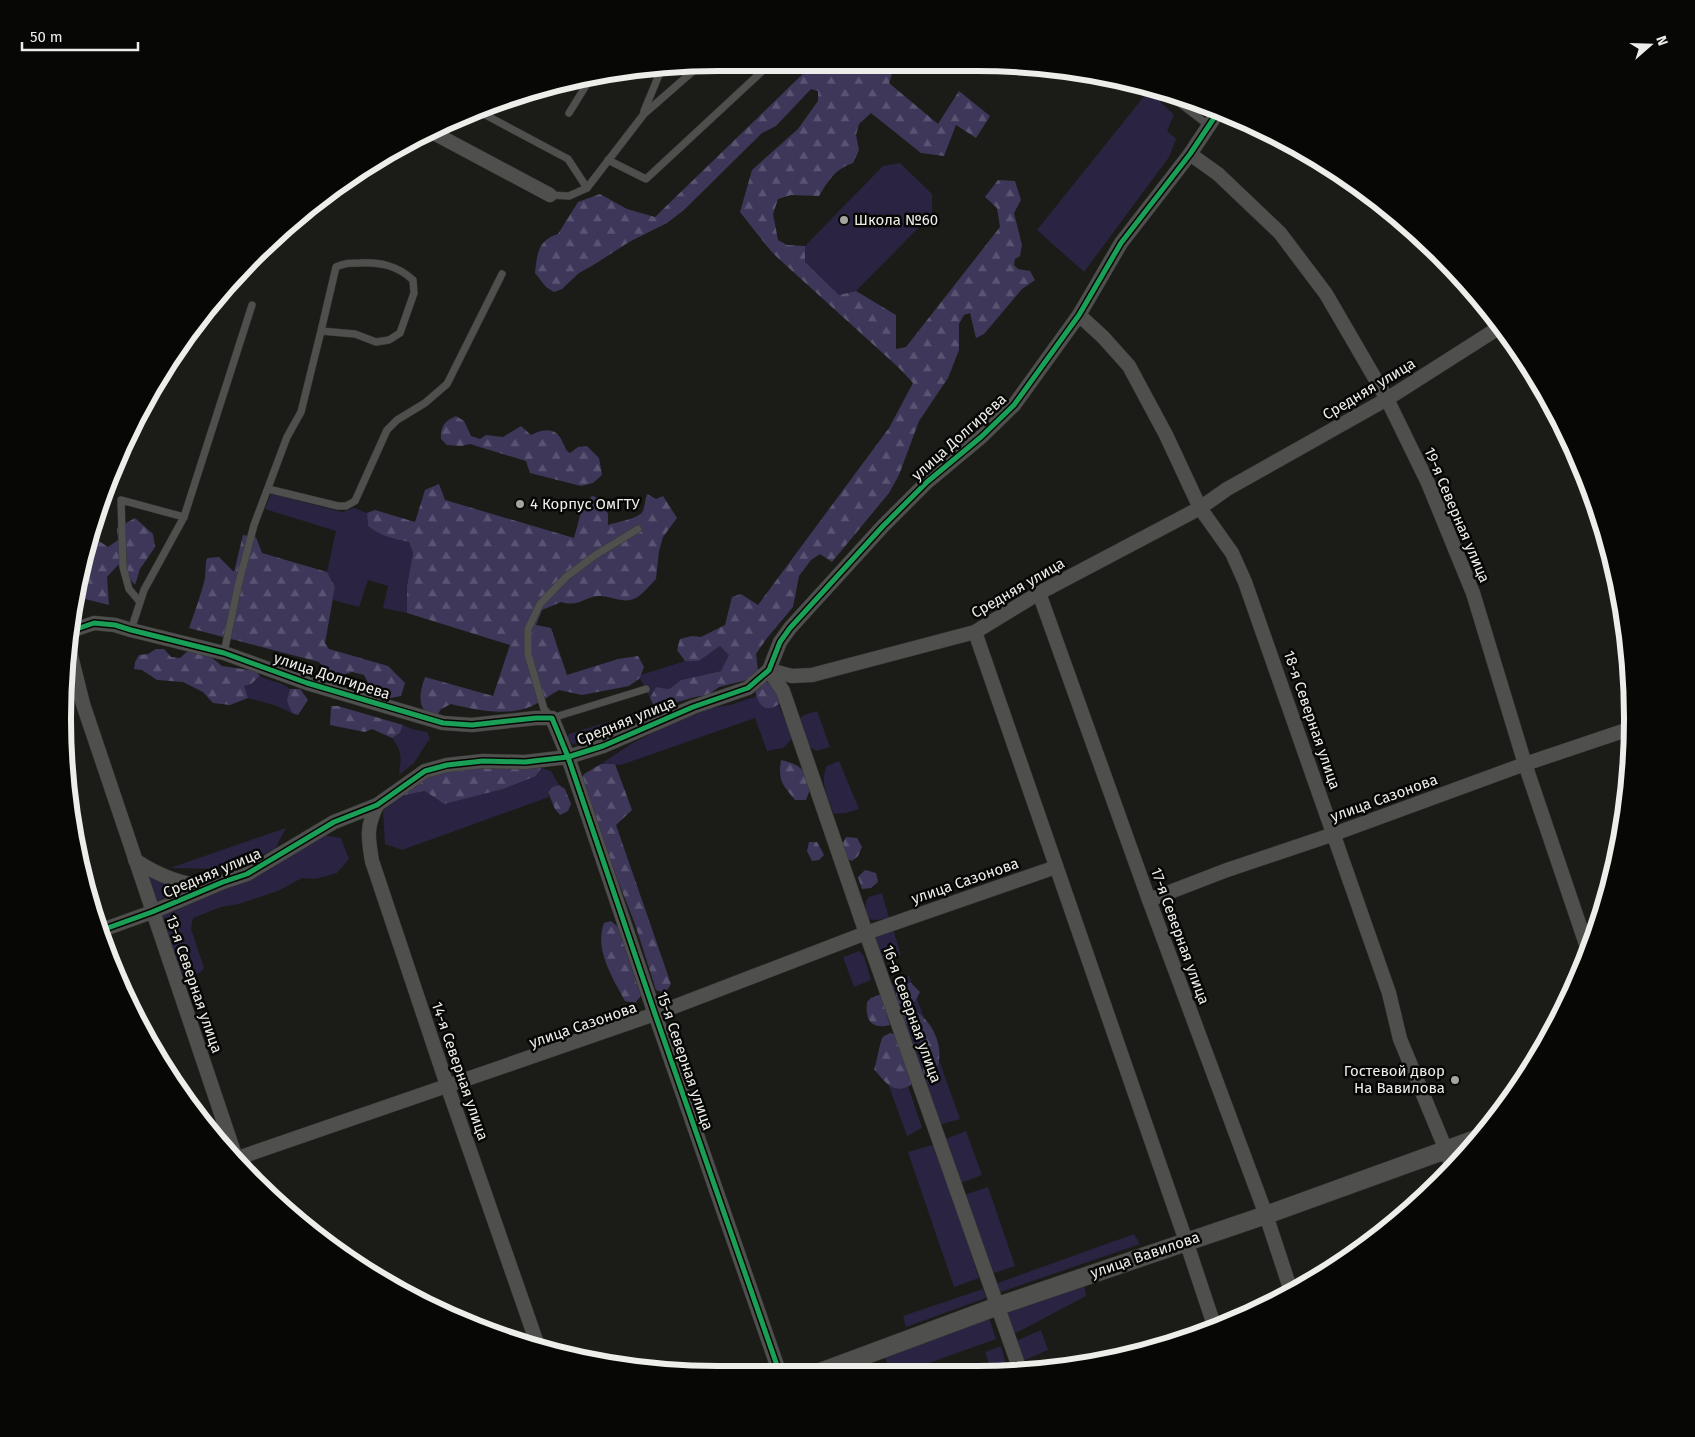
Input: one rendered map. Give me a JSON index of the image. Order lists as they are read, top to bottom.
{
  "streets": {
    "street": [
      "Средняя улица",
      "улица Долгирева",
      "19-я Северная улица",
      "18-я Северная улица",
      "улица Сазонова",
      "17-я Северная улица",
      "13-я Северная улица",
      "16-я Северная улица",
      "15-я Северная улица",
      "14-я Северная улица",
      "улица Вавилова"
    ]
  },
  "crossings": [
    ["Средняя улица", "улица Долгирева"],
    ["Средняя улица", "19-я Северная улица"],
    ["Средняя улица", "18-я Северная улица"],
    ["Средняя улица", "17-я Северная улица"],
    ["Средняя улица", "13-я Северная улица"],
    ["Средняя улица", "16-я Северная улица"],
    ["Средняя улица", "15-я Северная улица"],
    ["Средняя улица", "14-я Северная улица"],
    ["улица Долгирева", "19-я Северная улица"],
    ["улица Долгирева", "18-я Северная улица"],
    ["улица Долгирева", "16-я Северная улица"],
    ["19-я Северная улица", "улица Сазонова"],
    ["18-я Северная улица", "улица Сазонова"],
    ["18-я Северная улица", "улица Вавилова"],
    ["улица Сазонова", "17-я Северная улица"],
    ["улица Сазонова", "16-я Северная улица"],
    ["улица Сазонова", "15-я Северная улица"],
    ["улица Сазонова", "14-я Северная улица"],
    ["17-я Северная улица", "улица Вавилова"],
    ["16-я Северная улица", "улица Вавилова"]
  ],
  "places": ["Школа №60", "4 Корпус ОмГТУ", "Гостевой двор На Вавилова"],
  "scale_bar": "50 m",
  "north": "right"
}
